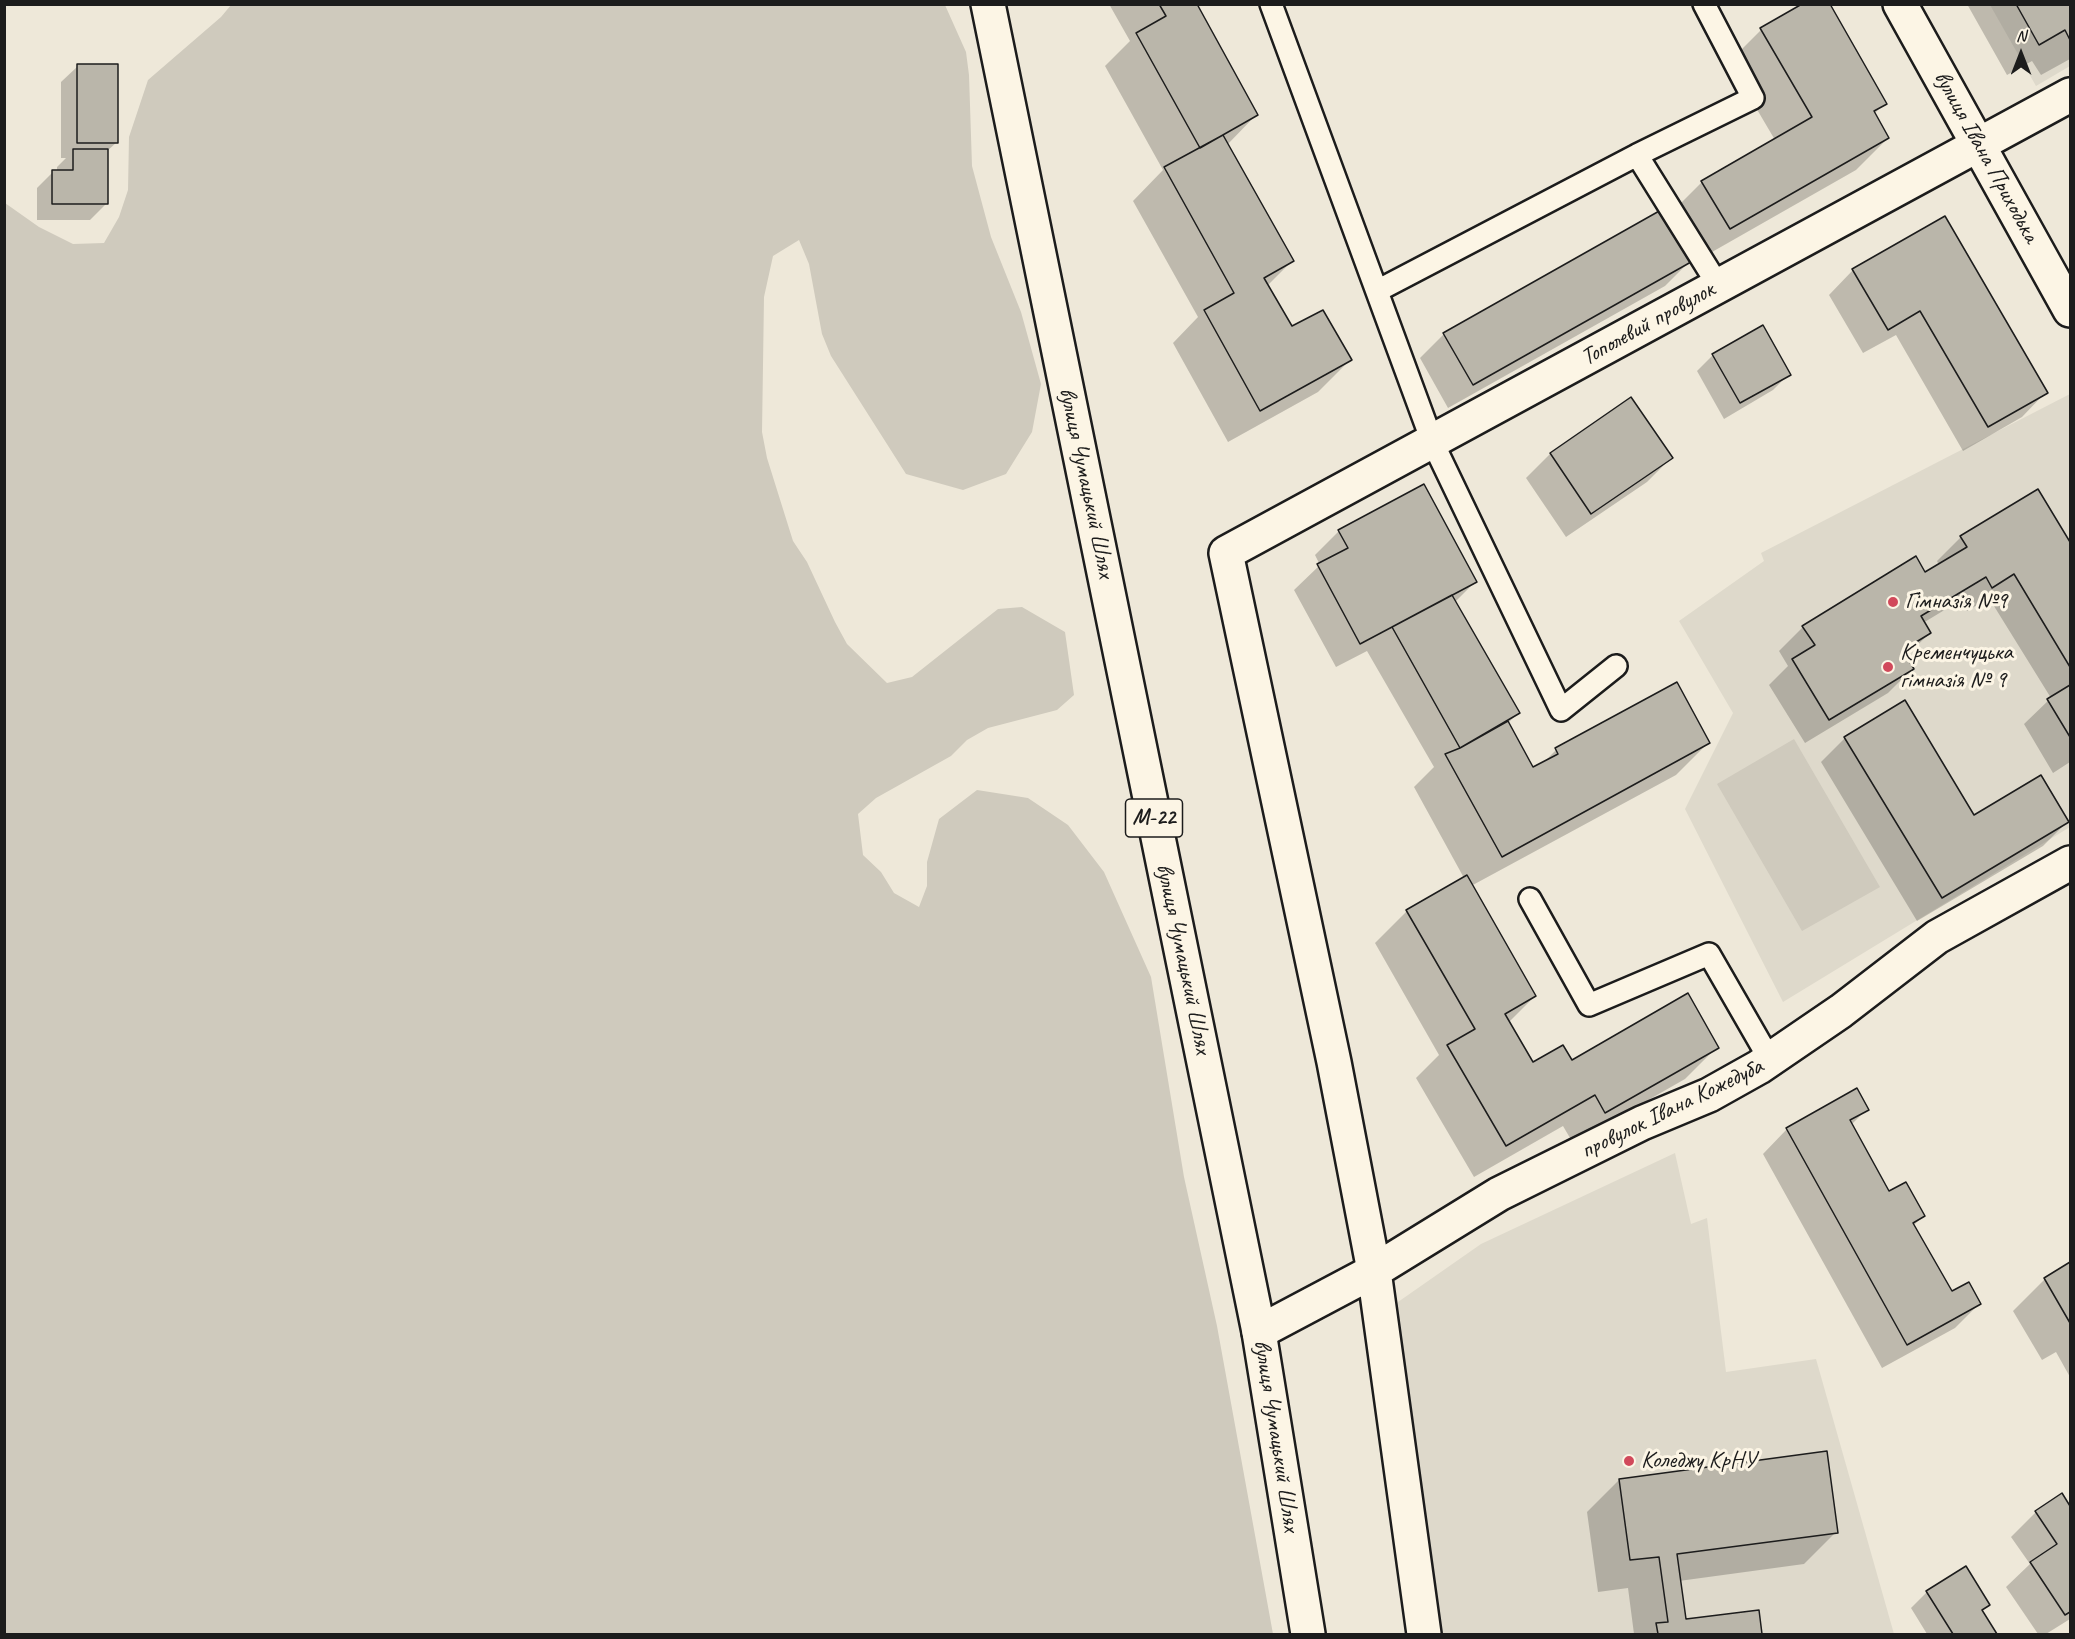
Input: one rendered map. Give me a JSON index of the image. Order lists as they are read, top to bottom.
{
  "streets": {
    "main road": [
      "вулиця Івана Приходька",
      "Тополевий провулок",
      "вулиця Чумацький Шлях",
      "М-22",
      "провулок Івана Кожедуба"
    ]
  },
  "crossings": [
    ["вулиця Івана Приходька", "Тополевий провулок"],
    ["Тополевий провулок", "провулок Івана Кожедуба"],
    ["вулиця Чумацький Шлях", "провулок Івана Кожедуба"]
  ],
  "places": ["Гімназія №9", "Кременчуцька гімназія № 9", "Коледжу КрНУ"],
  "north": "top"
}
